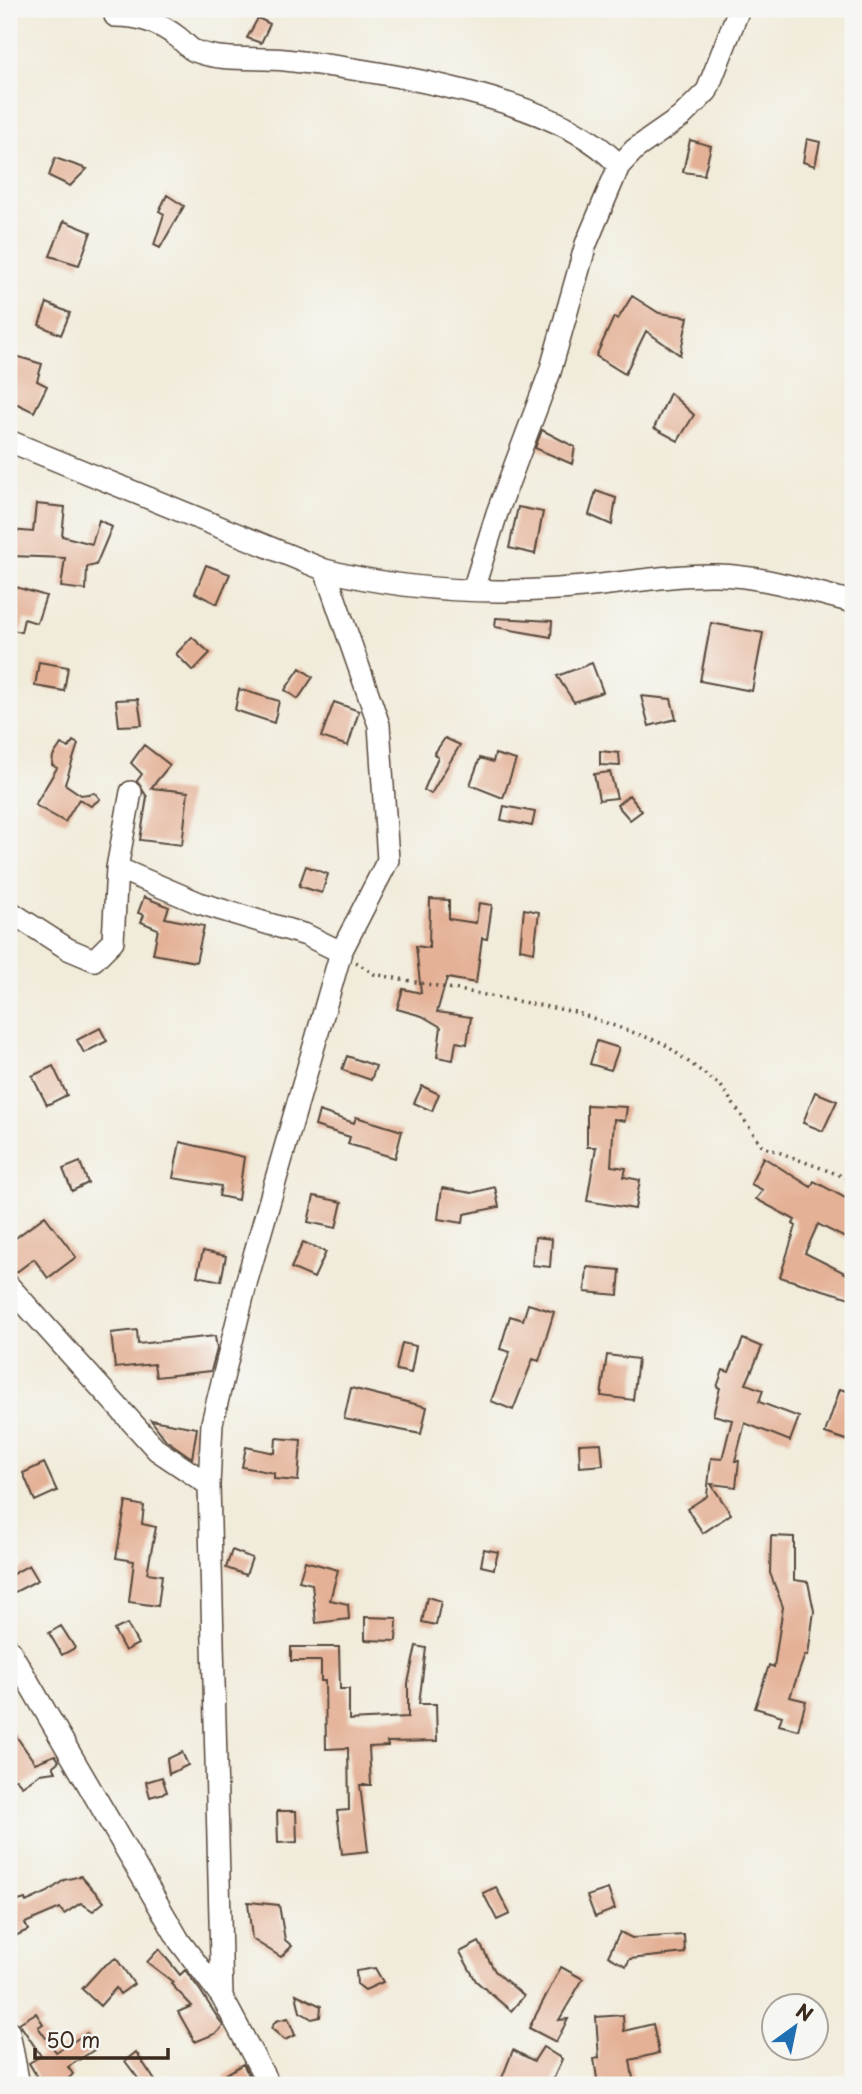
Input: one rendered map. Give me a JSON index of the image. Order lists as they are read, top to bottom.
{
  "scale_bar": "50 m",
  "north": "top right"
}
